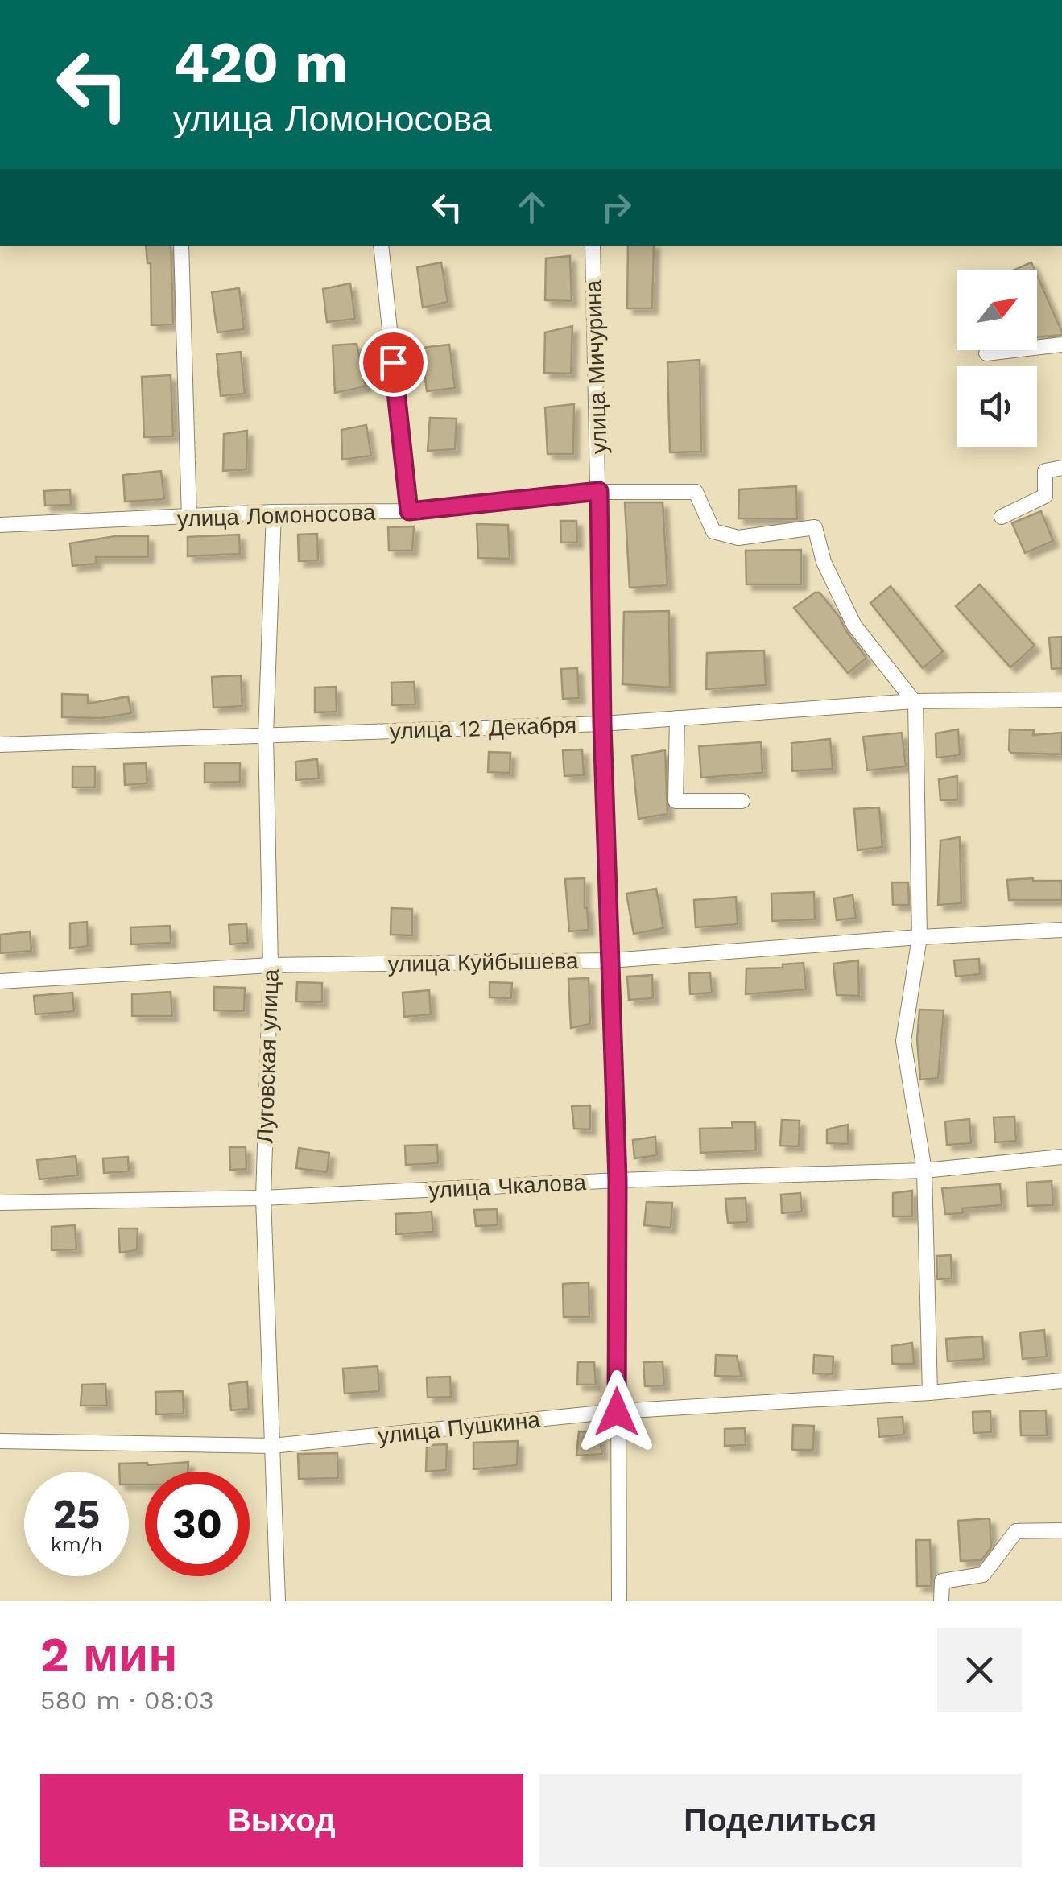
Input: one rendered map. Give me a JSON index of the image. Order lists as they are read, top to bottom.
{
  "streets": {
    "street": [
      "улица Мичурина",
      "улица Ломоносова",
      "улица 12 Декабря",
      "улица Куйбышева",
      "Луговская улица",
      "улица Чкалова",
      "улица Пушкина"
    ]
  },
  "crossings": [
    ["улица Мичурина", "улица Ломоносова"],
    ["улица Мичурина", "улица 12 Декабря"],
    ["улица Мичурина", "улица Куйбышева"],
    ["улица Мичурина", "улица Чкалова"],
    ["улица Мичурина", "улица Пушкина"],
    ["улица Ломоносова", "улица 12 Декабря"],
    ["улица Ломоносова", "Луговская улица"],
    ["улица 12 Декабря", "Луговская улица"],
    ["улица Куйбышева", "Луговская улица"],
    ["Луговская улица", "улица Чкалова"],
    ["Луговская улица", "улица Пушкина"]
  ],
  "north": "top right",
  "page": {
    "turn": ["420 m", "улица Ломоносова"],
    "speed": "25 km/h",
    "limit": "30",
    "heading": ["2 мин", "580 m · 08:03"],
    "buttons": ["Выход", "Поделиться"]
  }
}
